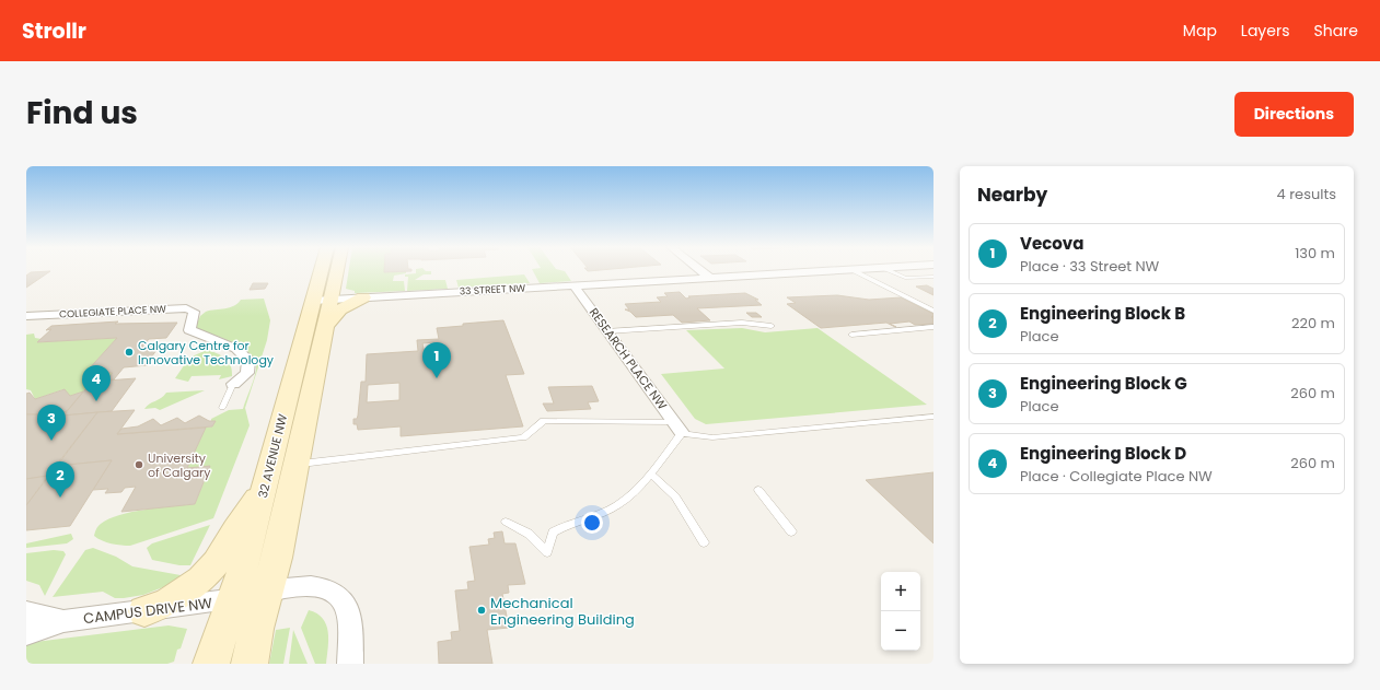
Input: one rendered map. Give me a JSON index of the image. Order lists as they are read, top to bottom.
{
  "streets": {
    "main road": ["32 AVENUE NW"],
    "street": [
      "33 STREET NW",
      "COLLEGIATE PLACE NW",
      "RESEARCH PLACE NW",
      "CAMPUS DRIVE NW"
    ]
  },
  "crossings": [
    ["33 STREET NW", "RESEARCH PLACE NW"],
    ["33 STREET NW", "32 AVENUE NW"],
    ["32 AVENUE NW", "CAMPUS DRIVE NW"]
  ],
  "places": ["Calgary Centre for Innovative Technology", "University of Calgary", "Mechanical Engineering Building"],
  "page": {
    "header": "Strollr",
    "nav": ["Map", "Layers", "Share"],
    "title": "Find us",
    "buttons": "Directions",
    "heading": ["Nearby", "4 results"],
    "list": [
      {
        "mark": "1",
        "name": "Vecova",
        "note": "Place · 33 Street NW",
        "value": "130 m"
      },
      {
        "mark": "2",
        "name": "Engineering Block B",
        "note": "Place",
        "value": "220 m"
      },
      {
        "mark": "3",
        "name": "Engineering Block G",
        "note": "Place",
        "value": "260 m"
      },
      {
        "mark": "4",
        "name": "Engineering Block D",
        "note": "Place · Collegiate Place NW",
        "value": "260 m"
      }
    ],
    "pins": [
      "1",
      "4",
      "3",
      "2"
    ],
    "map_buttons": ["+", "−"]
  }
}
